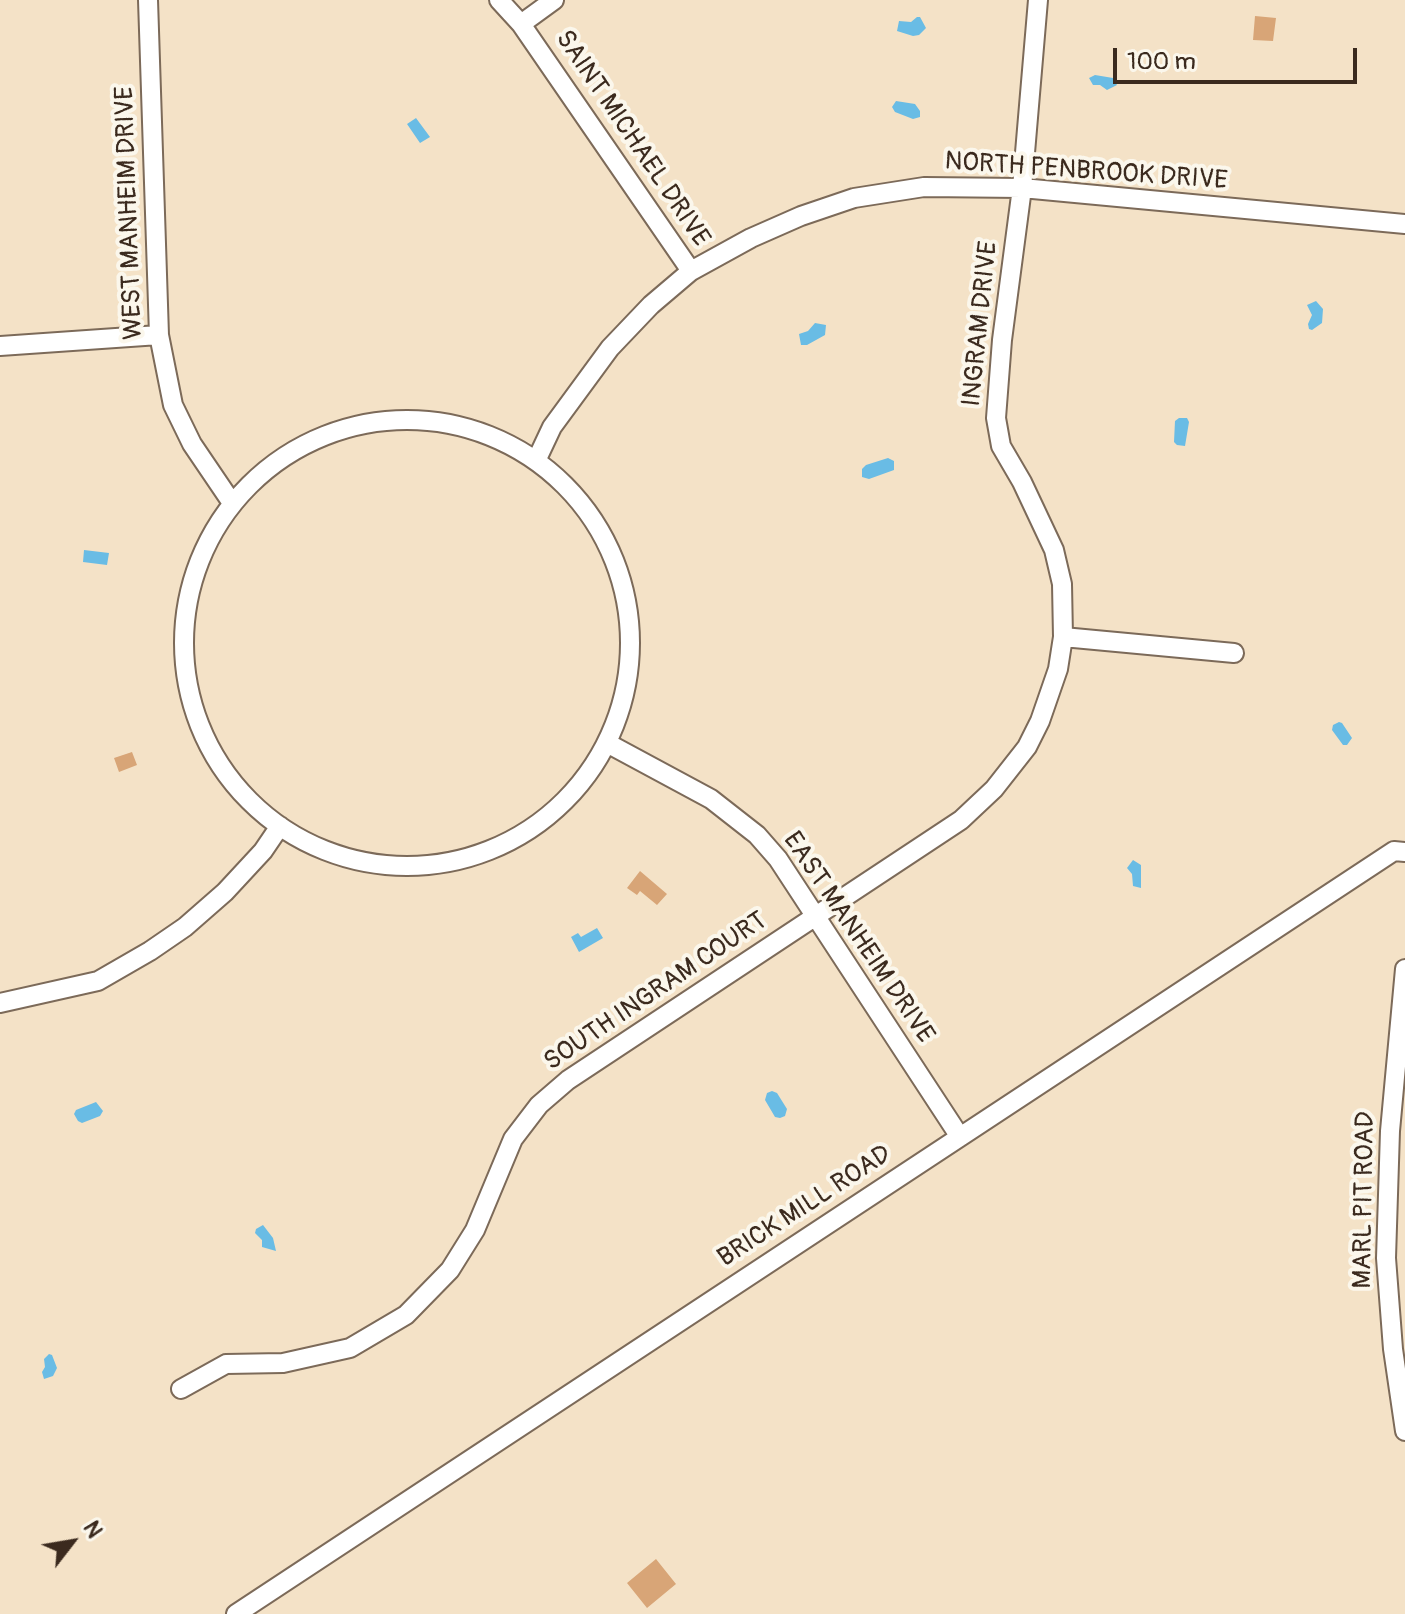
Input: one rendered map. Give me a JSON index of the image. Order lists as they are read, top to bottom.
{
  "streets": {
    "street": [
      "SAINT MICHAEL DRIVE",
      "NORTH PENBROOK DRIVE",
      "WEST MANHEIM DRIVE",
      "INGRAM DRIVE",
      "EAST MANHEIM DRIVE",
      "SOUTH INGRAM COURT",
      "MARL PIT ROAD",
      "BRICK MILL ROAD"
    ]
  },
  "crossings": [
    ["SAINT MICHAEL DRIVE", "NORTH PENBROOK DRIVE"],
    ["NORTH PENBROOK DRIVE", "INGRAM DRIVE"],
    ["INGRAM DRIVE", "EAST MANHEIM DRIVE"],
    ["INGRAM DRIVE", "SOUTH INGRAM COURT"],
    ["EAST MANHEIM DRIVE", "SOUTH INGRAM COURT"],
    ["EAST MANHEIM DRIVE", "BRICK MILL ROAD"]
  ],
  "scale_bar": "100 m",
  "north": "top right"
}
